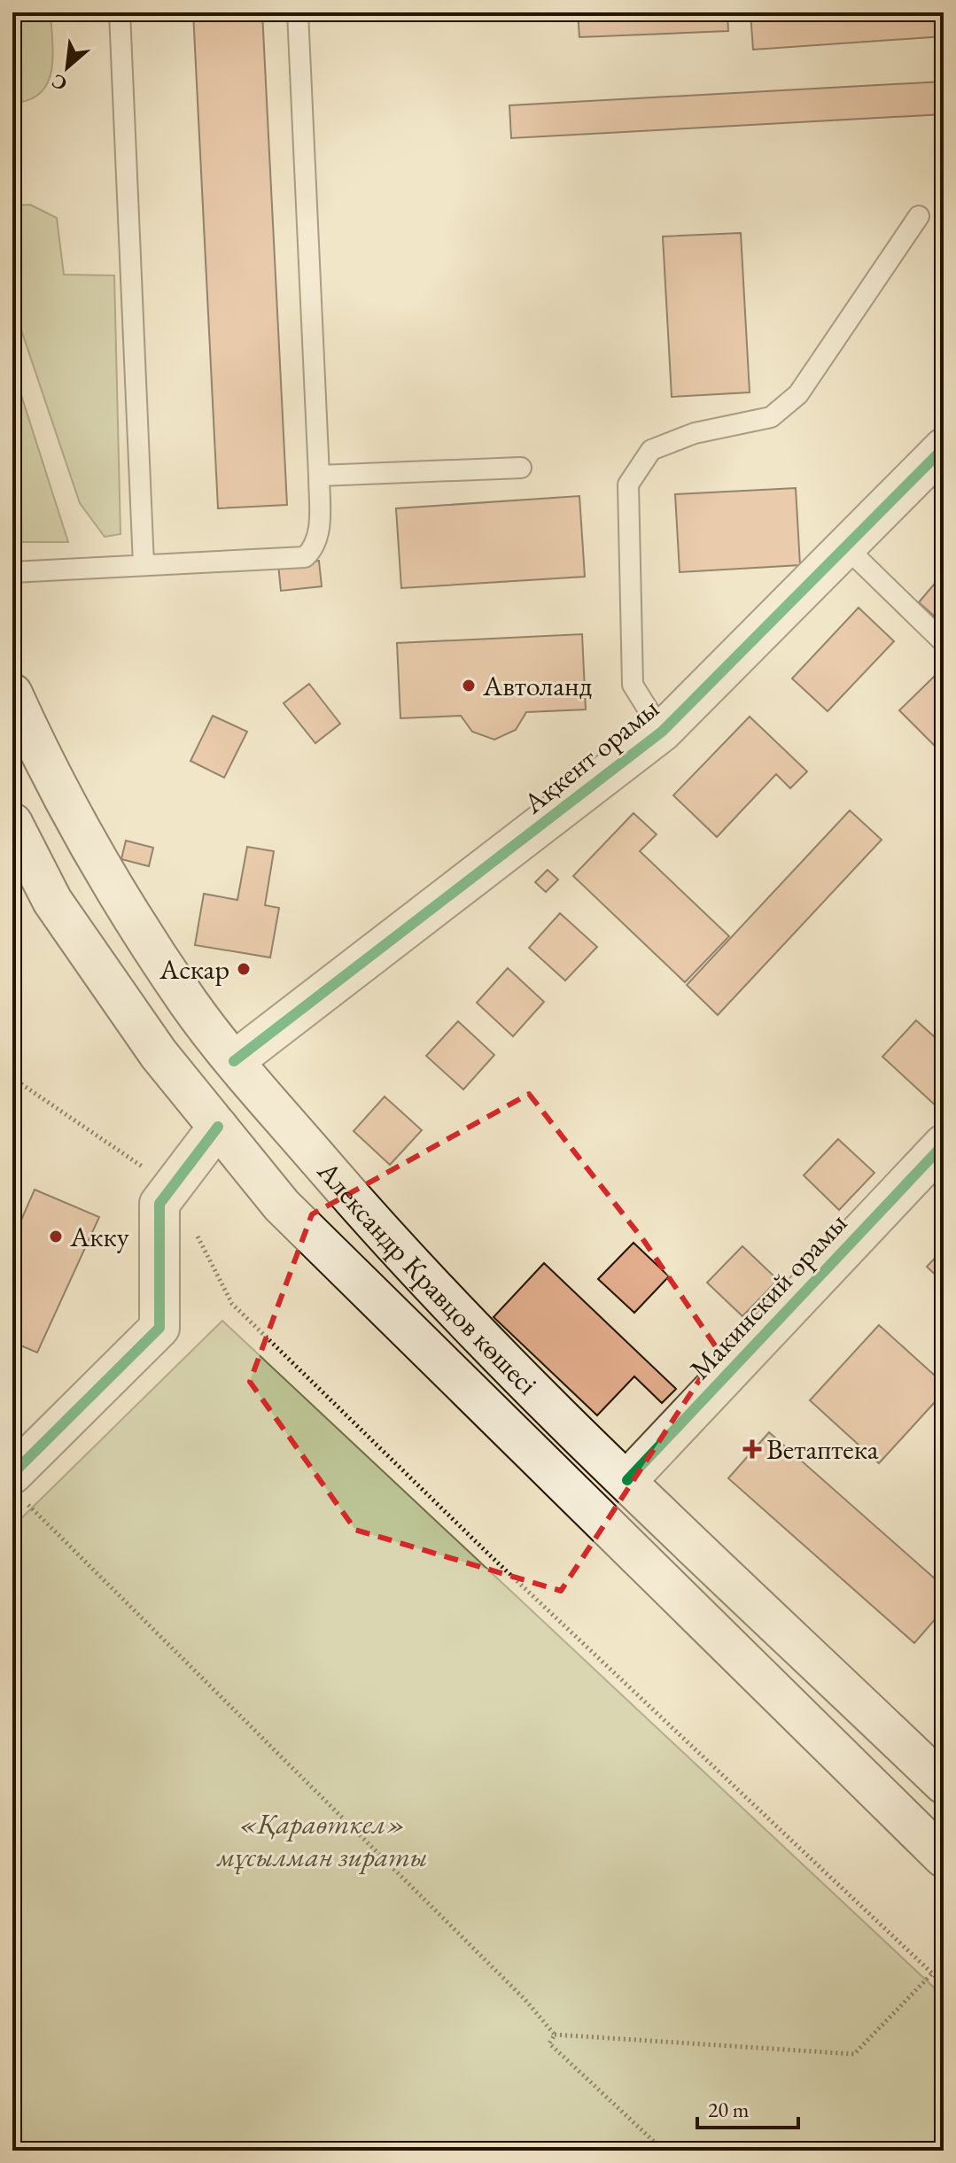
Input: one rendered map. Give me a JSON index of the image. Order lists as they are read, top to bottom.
{
  "streets": {
    "main road": ["Ақкент орамы", "Александр Кравцов көшесі", "Макинский орамы"]
  },
  "crossings": [
    ["Ақкент орамы", "Александр Кравцов көшесі"],
    ["Александр Кравцов көшесі", "Макинский орамы"]
  ],
  "parks": ["«Қараөткел» мұсылман зираты"],
  "places": {
    "other": ["Автоланд", "Аскар", "Акку"],
    "health": ["Ветаптека"]
  },
  "scale_bar": "20 m",
  "north": "bottom left"
}
